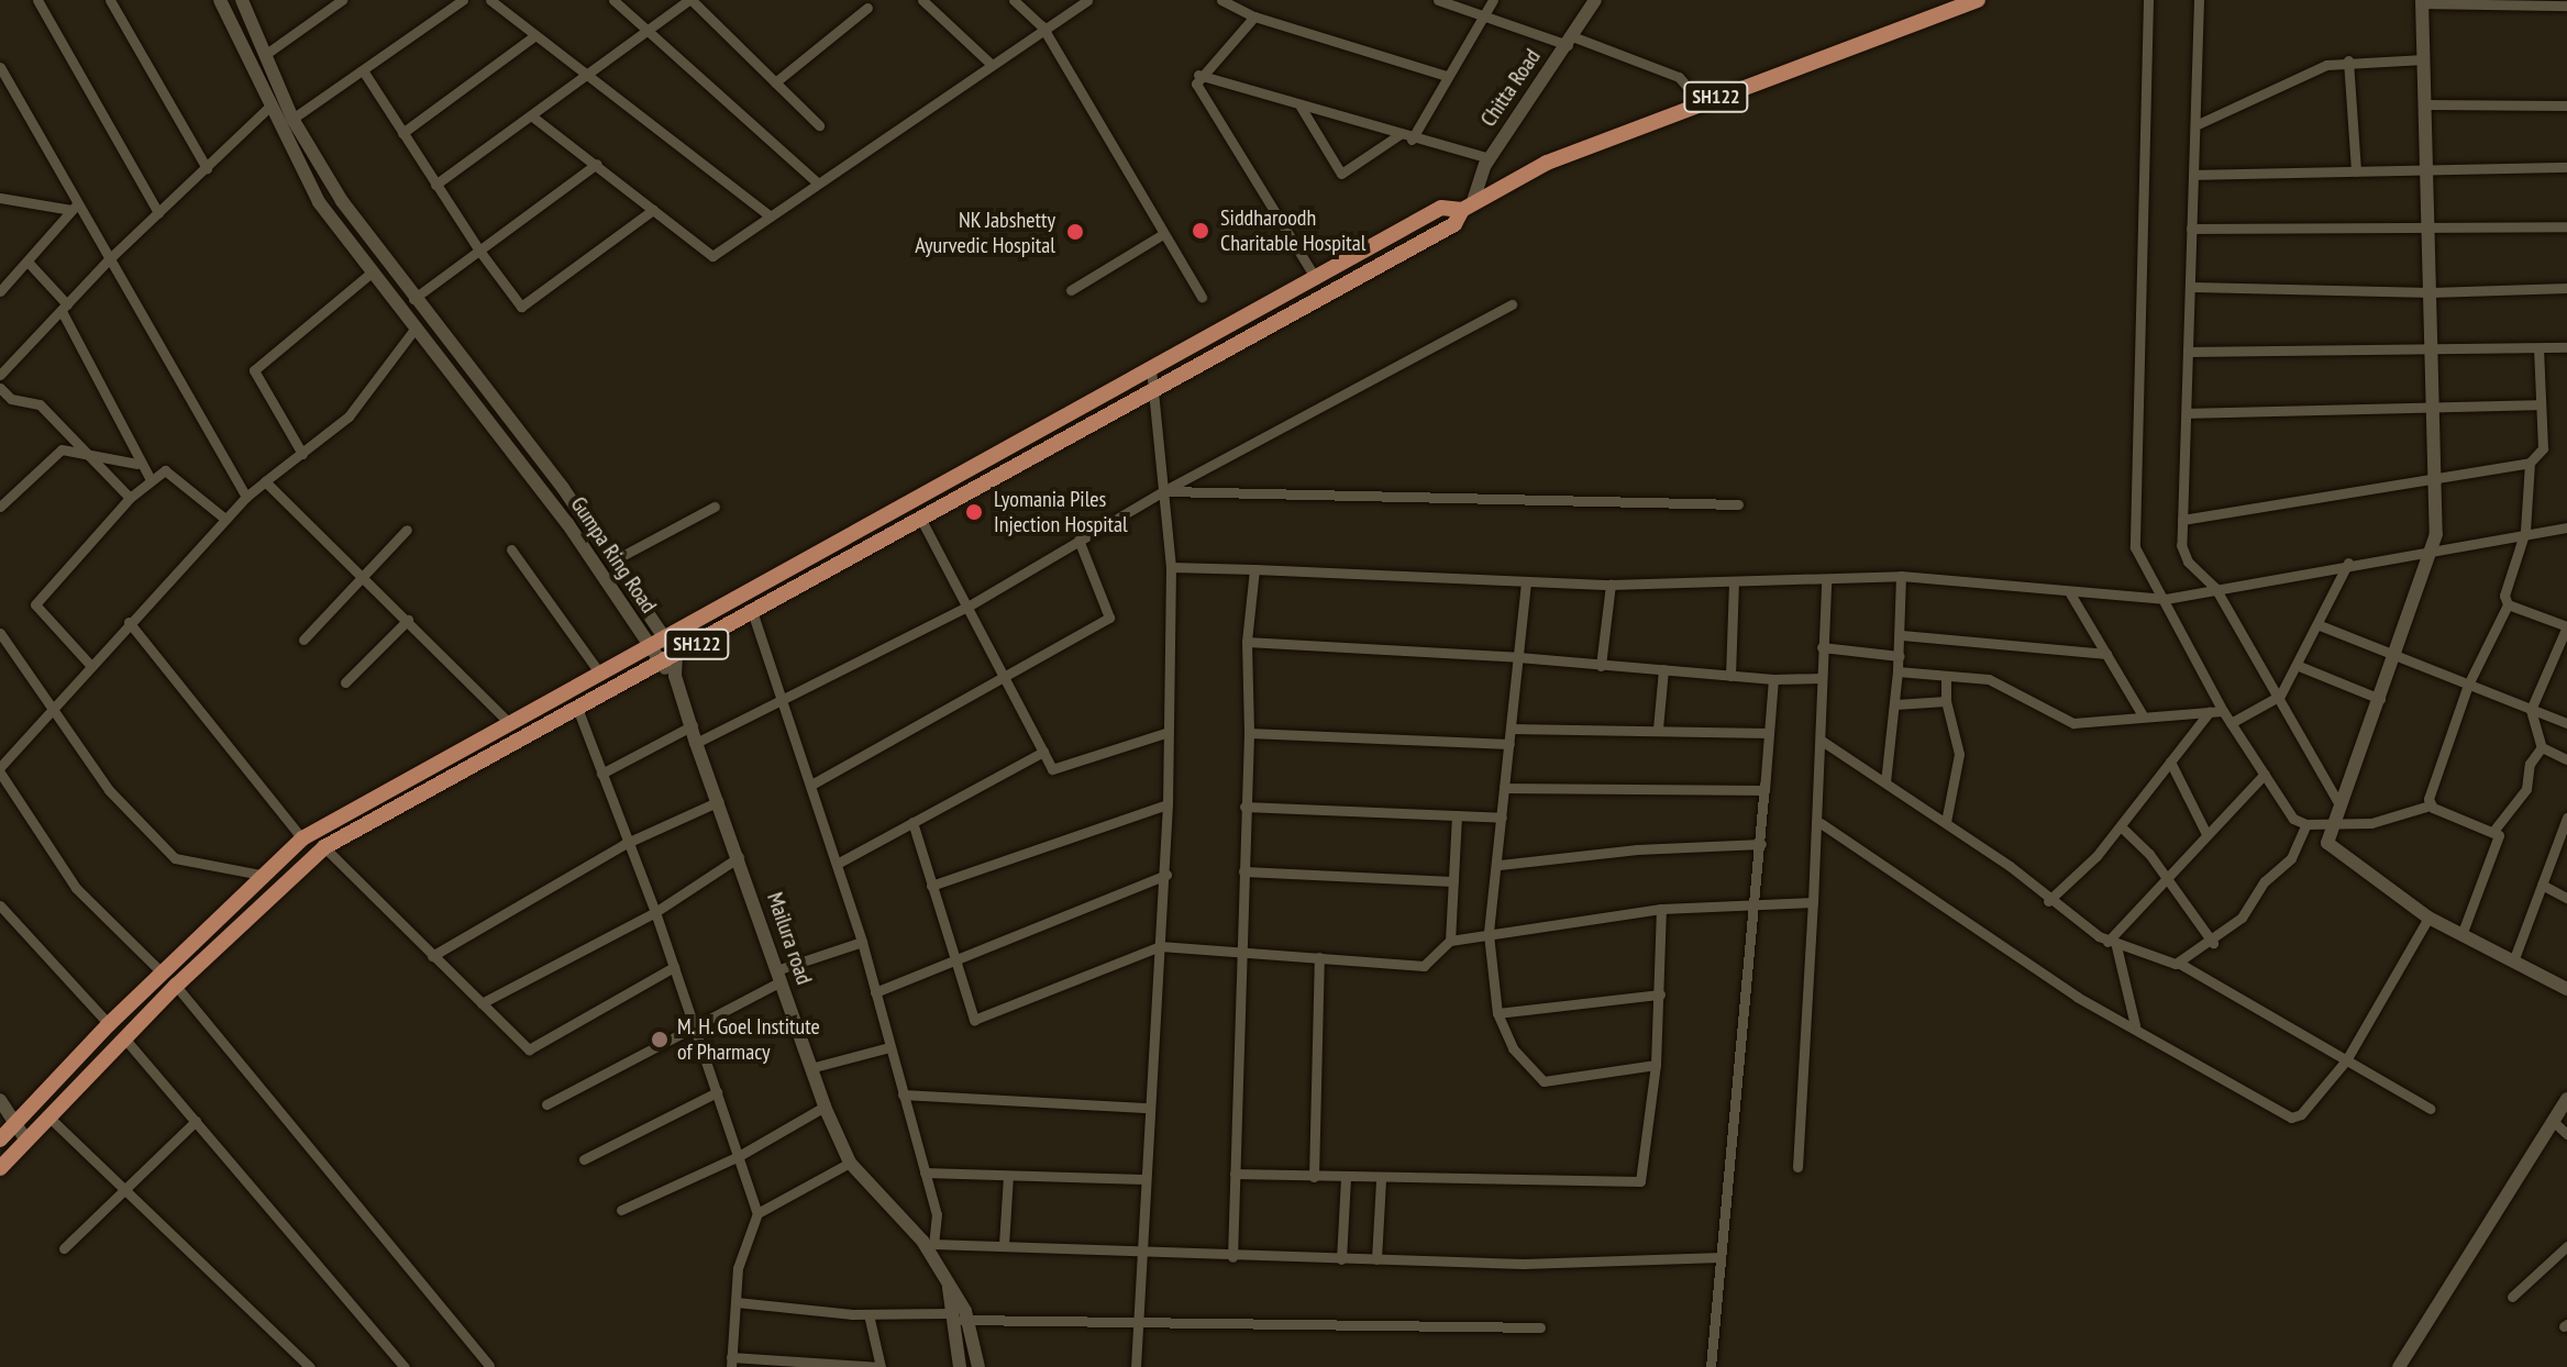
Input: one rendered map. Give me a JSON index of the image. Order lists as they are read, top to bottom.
{
  "streets": {
    "main road": ["SH122"],
    "street": ["Chitta Road", "Gumpa Ring Road", "Mailura road"]
  },
  "crossings": [
    ["Chitta Road", "SH122"],
    ["SH122", "Gumpa Ring Road"],
    ["Gumpa Ring Road", "Mailura road"]
  ],
  "places": [
    "Siddharoodh Charitable Hospital",
    "NK Jabshetty Ayurvedic Hospital",
    "Lyomania Piles Injection Hospital",
    "M. H. Goel Institute of Pharmacy"
  ]
}
